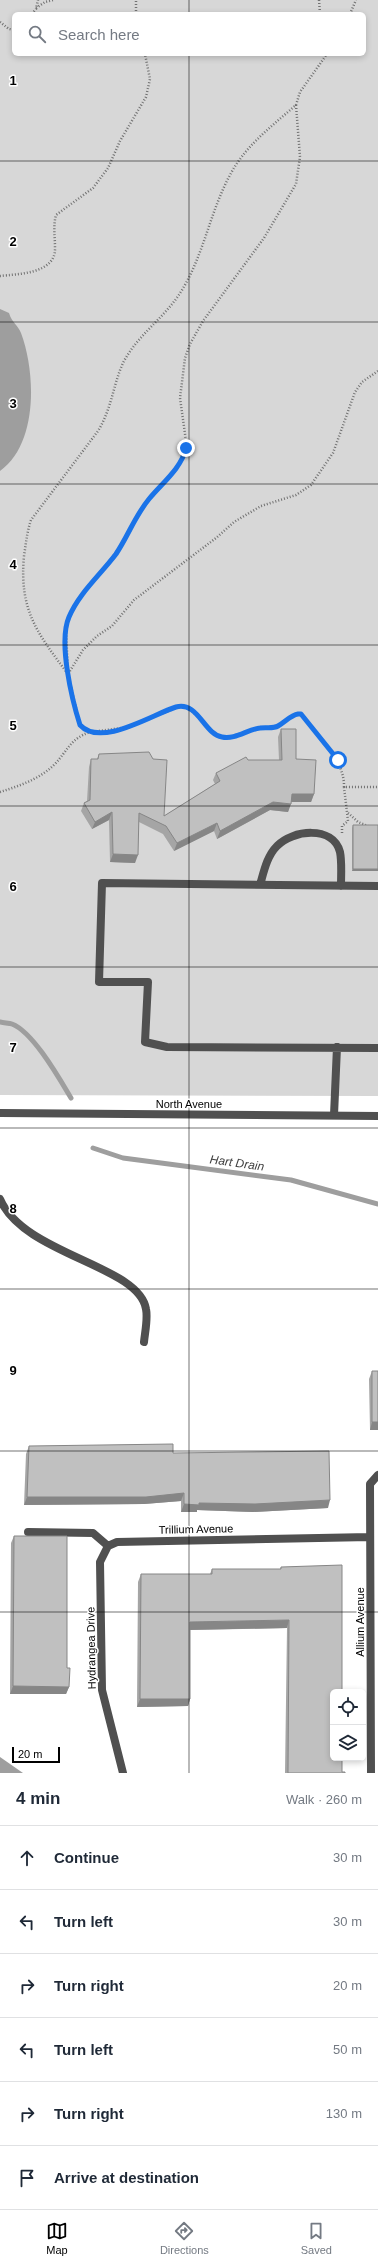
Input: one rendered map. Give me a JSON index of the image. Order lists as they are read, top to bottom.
{
  "streets": {
    "street": [
      "North Avenue",
      "Trillium Avenue",
      "Allium Avenue",
      "Hydrangea Drive"
    ]
  },
  "crossings": [
    ["Trillium Avenue", "Allium Avenue"],
    ["Trillium Avenue", "Hydrangea Drive"]
  ],
  "water": ["Hart Drain"],
  "scale_bar": "20 m",
  "page": {
    "search": "Search here",
    "scale": "20 m",
    "heading": ["4 min", "Walk · 260 m"],
    "list": [
      ["Continue", "30 m"],
      ["Turn left", "30 m"],
      ["Turn right", "20 m"],
      ["Turn left", "50 m"],
      ["Turn right", "130 m"],
      "Arrive at destination"
    ],
    "nav": ["Map", "Directions", "Saved"]
  },
  "grid": {
    "rows": [
      "1",
      "2",
      "3",
      "4",
      "5",
      "6",
      "7",
      "8",
      "9"
    ]
  }
}
